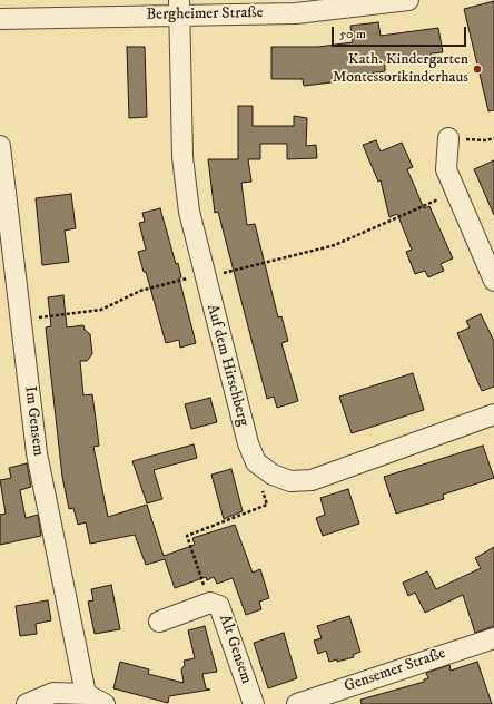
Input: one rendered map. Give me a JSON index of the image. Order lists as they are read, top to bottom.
{
  "streets": {
    "street": [
      "Bergheimer Straße",
      "Auf dem Hirschberg",
      "Im Gensem",
      "Alt Gensem",
      "Gensemer Straße"
    ]
  },
  "crossings": [
    ["Bergheimer Straße", "Auf dem Hirschberg"]
  ],
  "places": ["Kath. Kindergarten Montessorikinderhaus"],
  "scale_bar": "50 m"
}
